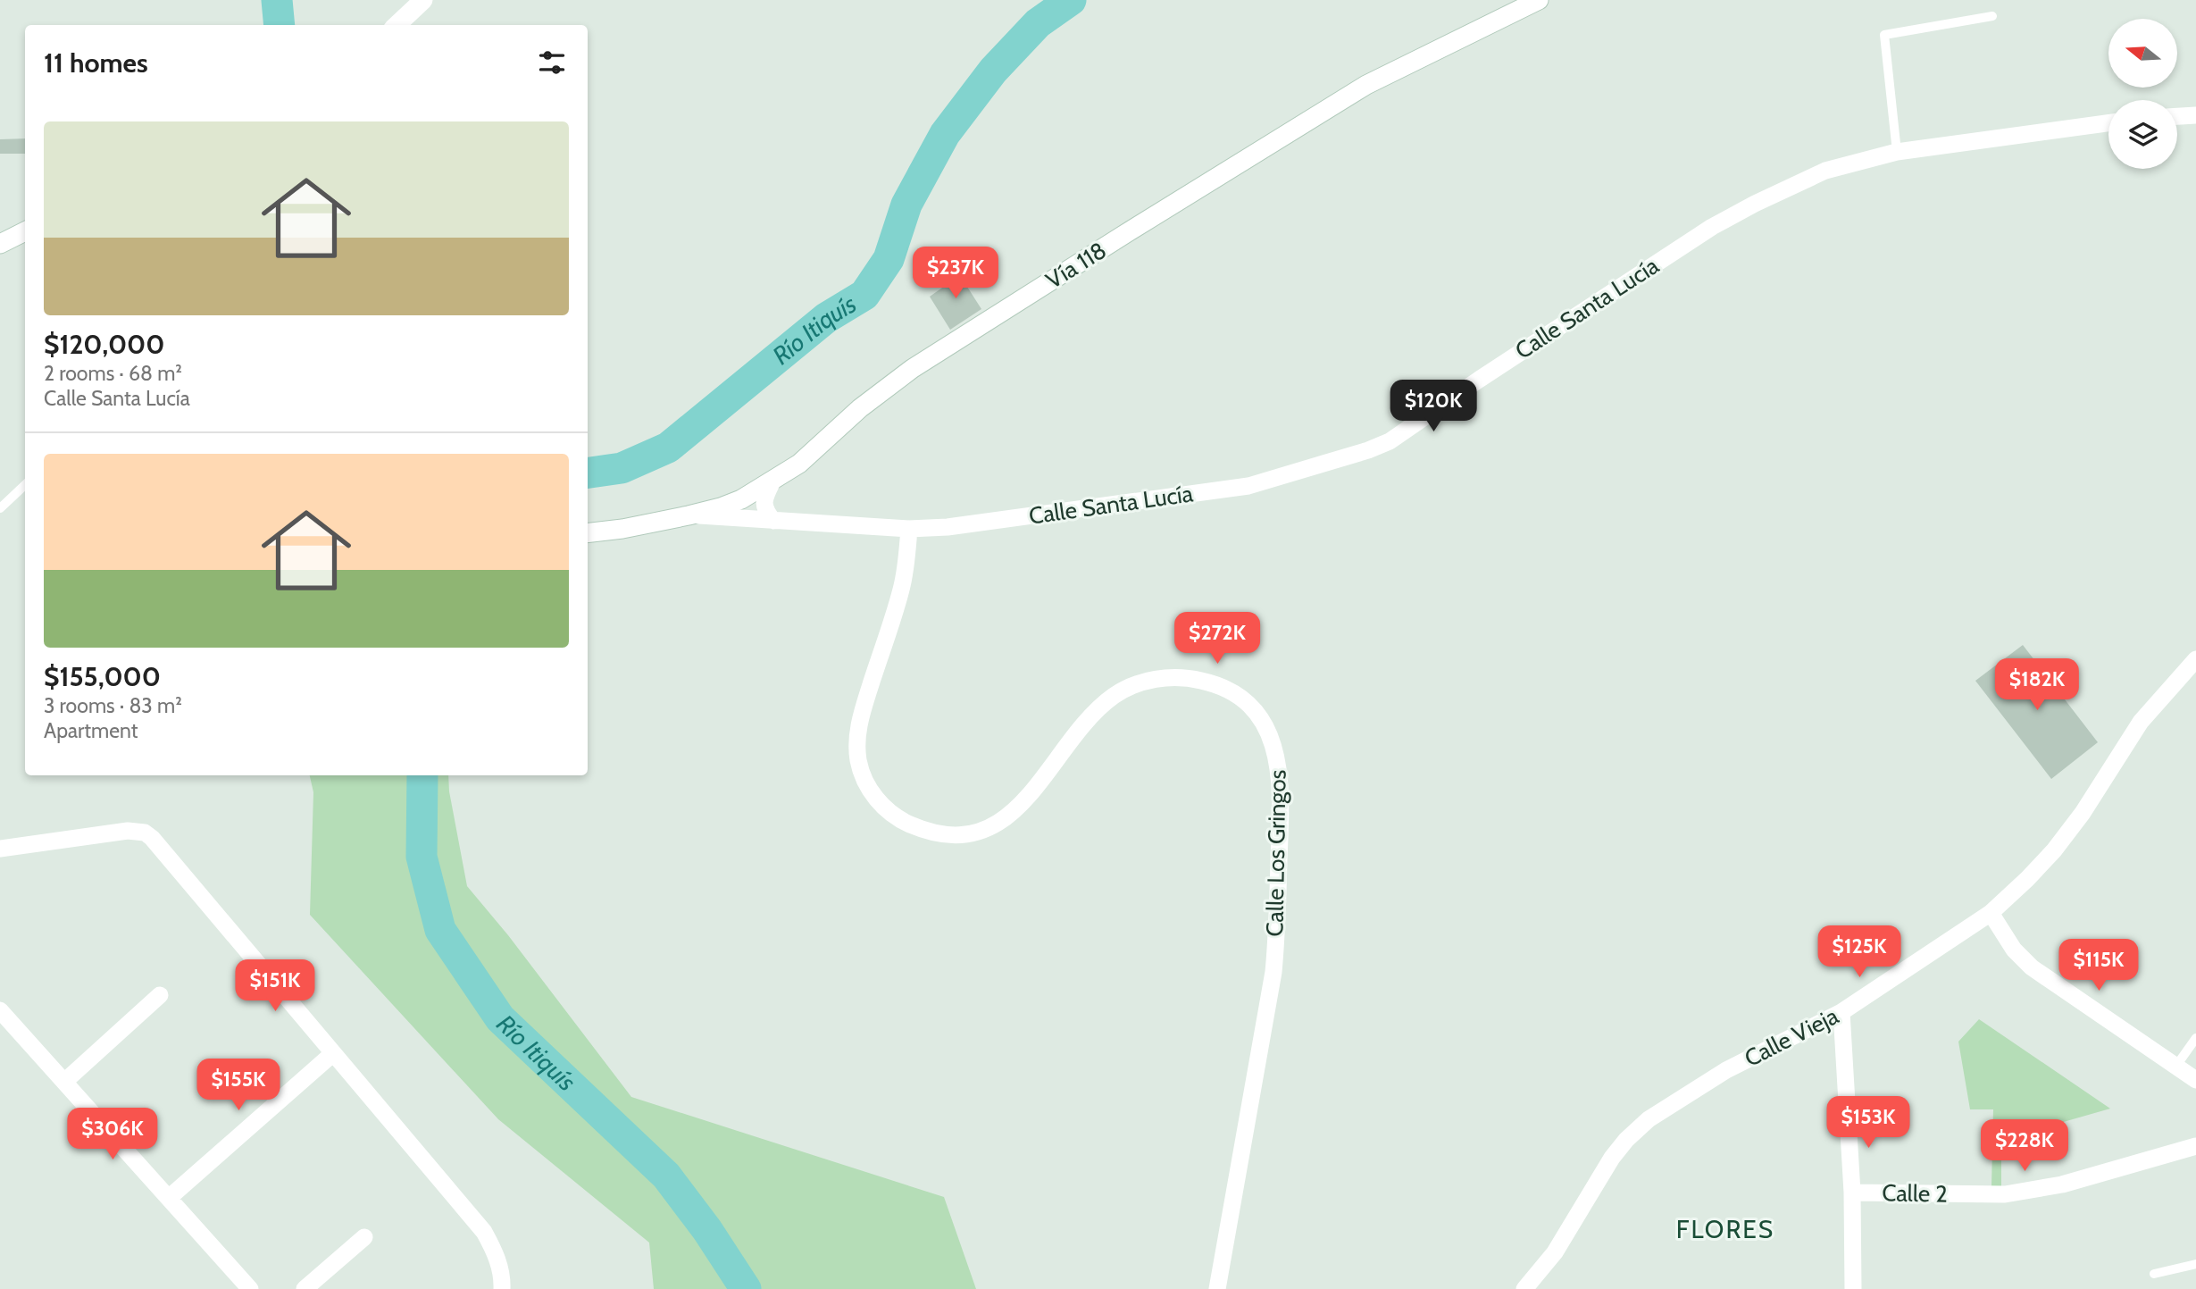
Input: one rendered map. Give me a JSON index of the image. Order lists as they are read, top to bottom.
{
  "streets": {
    "main road": ["Vía 118"],
    "street": [
      "Calle Santa Lucía",
      "Calle Los Gringos",
      "Calle Vieja",
      "Calle 2"
    ]
  },
  "crossings": [
    ["Vía 118", "Calle Santa Lucía"],
    ["Calle Santa Lucía", "Calle Los Gringos"]
  ],
  "districts": ["FLORES"],
  "water": ["Río Itiquís"],
  "north": "left",
  "page": {
    "heading": "11 homes",
    "list": [
      {
        "name": "$120,000",
        "note": "2 rooms · 68 m² · Calle Santa Lucía"
      },
      {
        "name": "$155,000",
        "note": "3 rooms · 83 m² · Apartment"
      }
    ],
    "price": [
      "$237K",
      "$120K",
      "$272K",
      "$182K",
      "$125K",
      "$115K",
      "$151K",
      "$155K",
      "$153K",
      "$306K",
      "$228K"
    ]
  }
}
